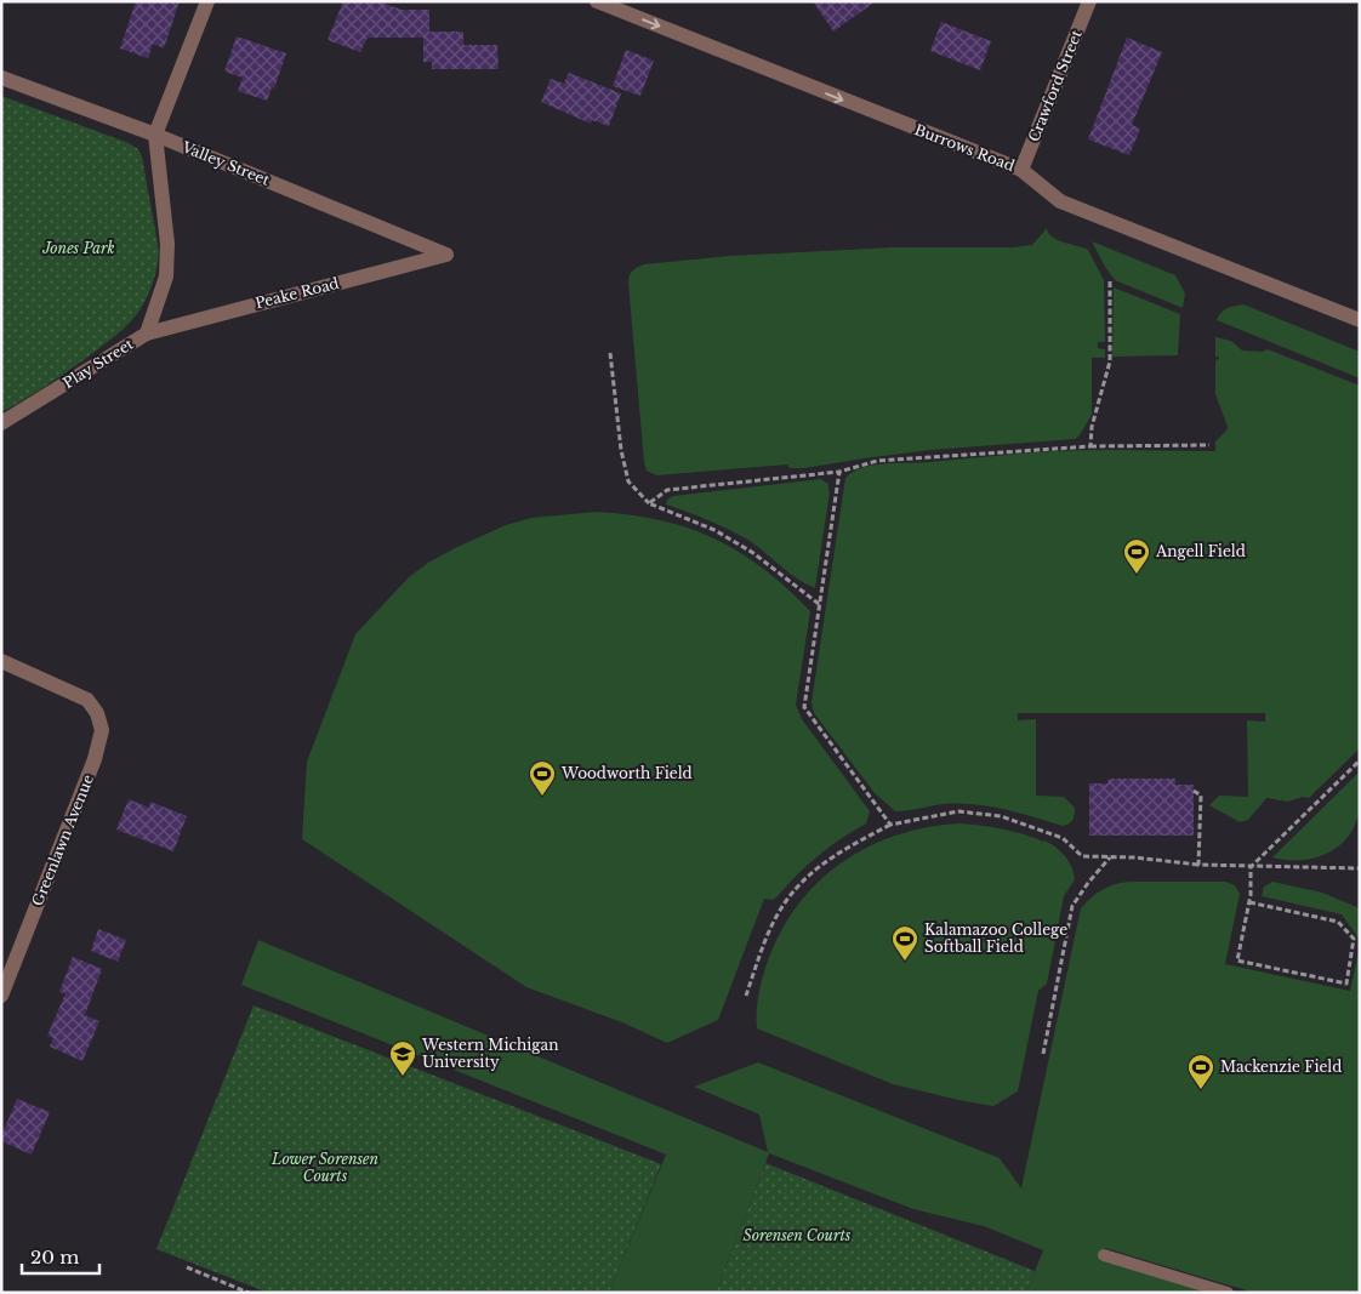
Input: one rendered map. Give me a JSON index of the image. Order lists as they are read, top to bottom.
{
  "streets": {
    "street": [
      "Crawford Street",
      "Burrows Road",
      "Valley Street",
      "Peake Road",
      "Play Street",
      "Greenlawn Avenue"
    ]
  },
  "crossings": [
    ["Crawford Street", "Burrows Road"],
    ["Valley Street", "Peake Road"],
    ["Valley Street", "Play Street"],
    ["Peake Road", "Play Street"]
  ],
  "one_way": ["Burrows Road"],
  "parks": ["Jones Park", "Lower Sorensen Courts", "Sorensen Courts"],
  "places": {
    "sports": [
      "Angell Field",
      "Woodworth Field",
      "Kalamazoo College Softball Field",
      "Mackenzie Field"
    ],
    "school or university": ["Western Michigan University"]
  },
  "scale_bar": "20 m"
}
